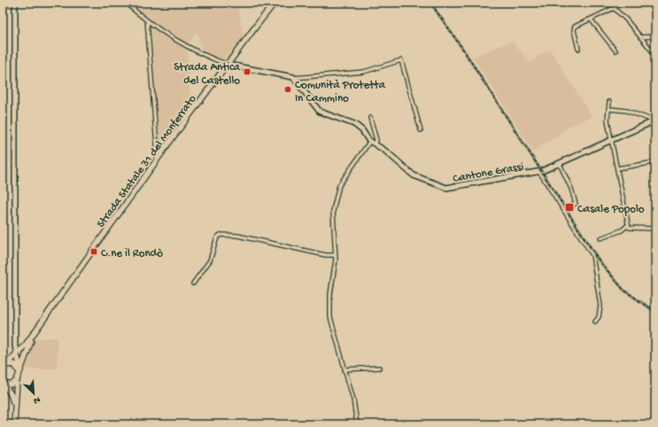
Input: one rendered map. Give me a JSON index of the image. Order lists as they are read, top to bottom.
{
  "streets": {
    "main road": ["Strada Statale 31 del Monferrato"],
    "street": ["Cantone Grassi"]
  },
  "places": {
    "transit": ["Strada Antica del Castello", "Casale Popolo", "C.ne il Rondò"],
    "other": ["Comunità Protetta In Cammino"]
  },
  "north": "bottom right"
}
